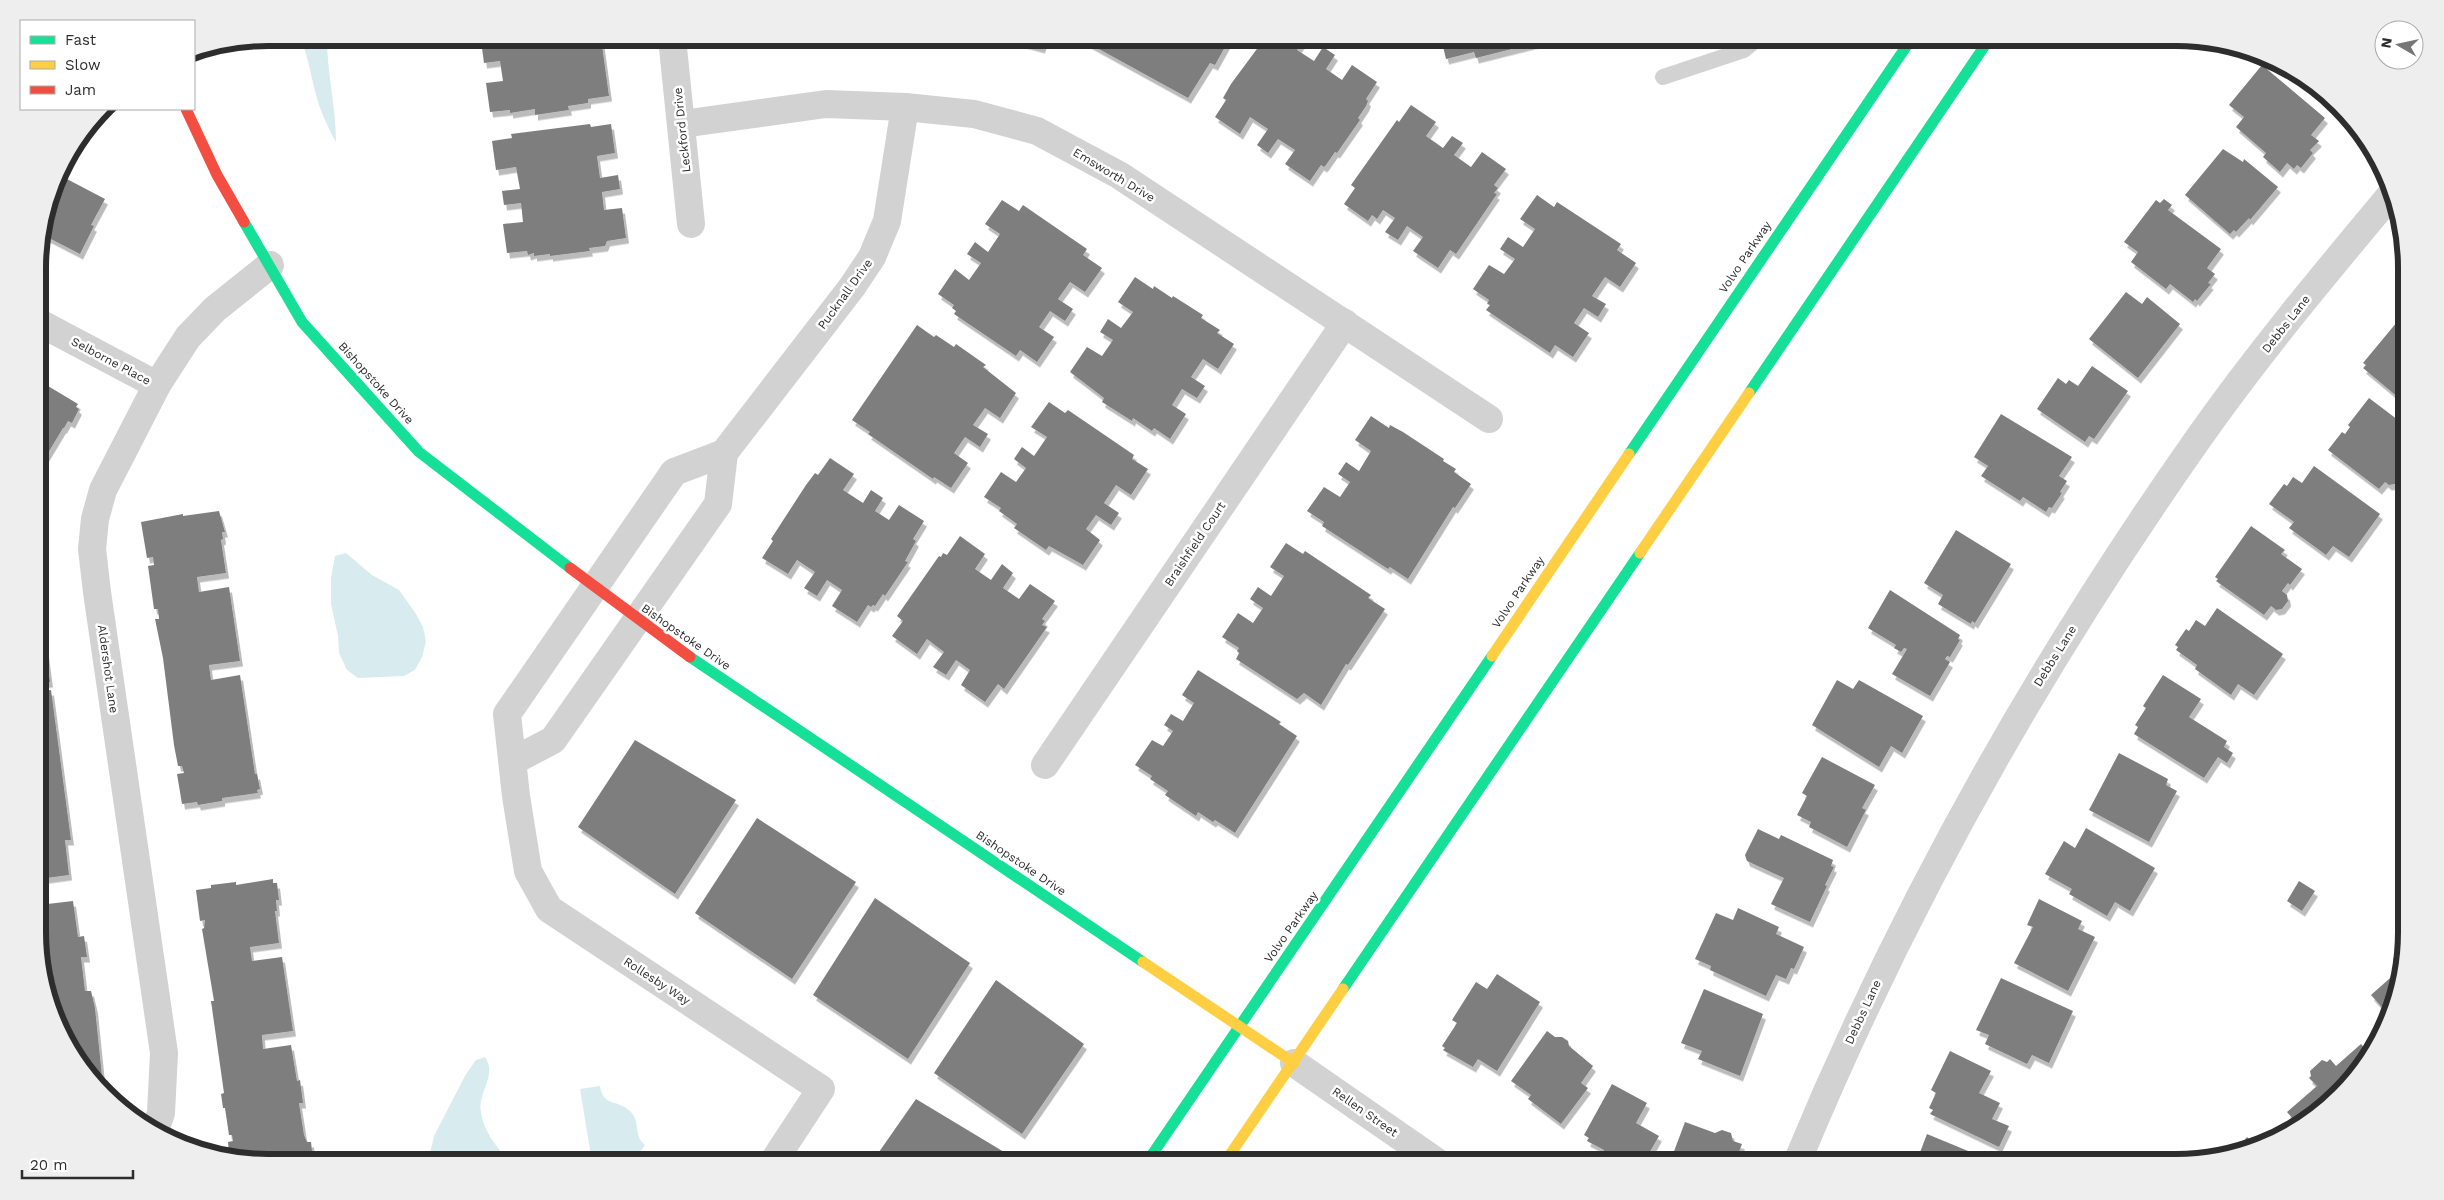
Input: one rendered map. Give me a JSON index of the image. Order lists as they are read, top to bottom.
{
  "streets": {
    "main road": ["Volvo Parkway", "Bishopstoke Drive"],
    "street": [
      "Leckford Drive",
      "Emsworth Drive",
      "Pucknall Drive",
      "Debbs Lane",
      "Selborne Place",
      "Braishfield Court",
      "Aldershot Lane",
      "Rollesby Way",
      "Rellen Street"
    ]
  },
  "crossings": [
    ["Leckford Drive", "Emsworth Drive"],
    ["Emsworth Drive", "Pucknall Drive"],
    ["Emsworth Drive", "Braishfield Court"],
    ["Volvo Parkway", "Bishopstoke Drive"],
    ["Selborne Place", "Aldershot Lane"],
    ["Bishopstoke Drive", "Aldershot Lane"],
    ["Bishopstoke Drive", "Rollesby Way"],
    ["Bishopstoke Drive", "Rellen Street"]
  ],
  "legend": ["Fast", "Slow", "Jam"],
  "scale_bar": "20 m",
  "north": "left"
}
